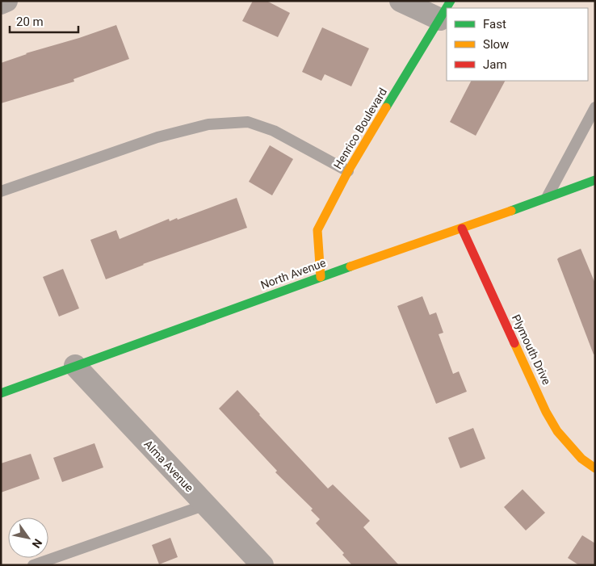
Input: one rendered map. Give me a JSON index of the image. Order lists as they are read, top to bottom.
{
  "streets": {
    "street": [
      "Henrico Boulevard",
      "North Avenue",
      "Plymouth Drive",
      "Alma Avenue"
    ]
  },
  "crossings": [
    ["Henrico Boulevard", "North Avenue"],
    ["North Avenue", "Plymouth Drive"],
    ["North Avenue", "Alma Avenue"]
  ],
  "legend": ["Fast", "Slow", "Jam"],
  "scale_bar": "20 m",
  "north": "bottom right"
}
